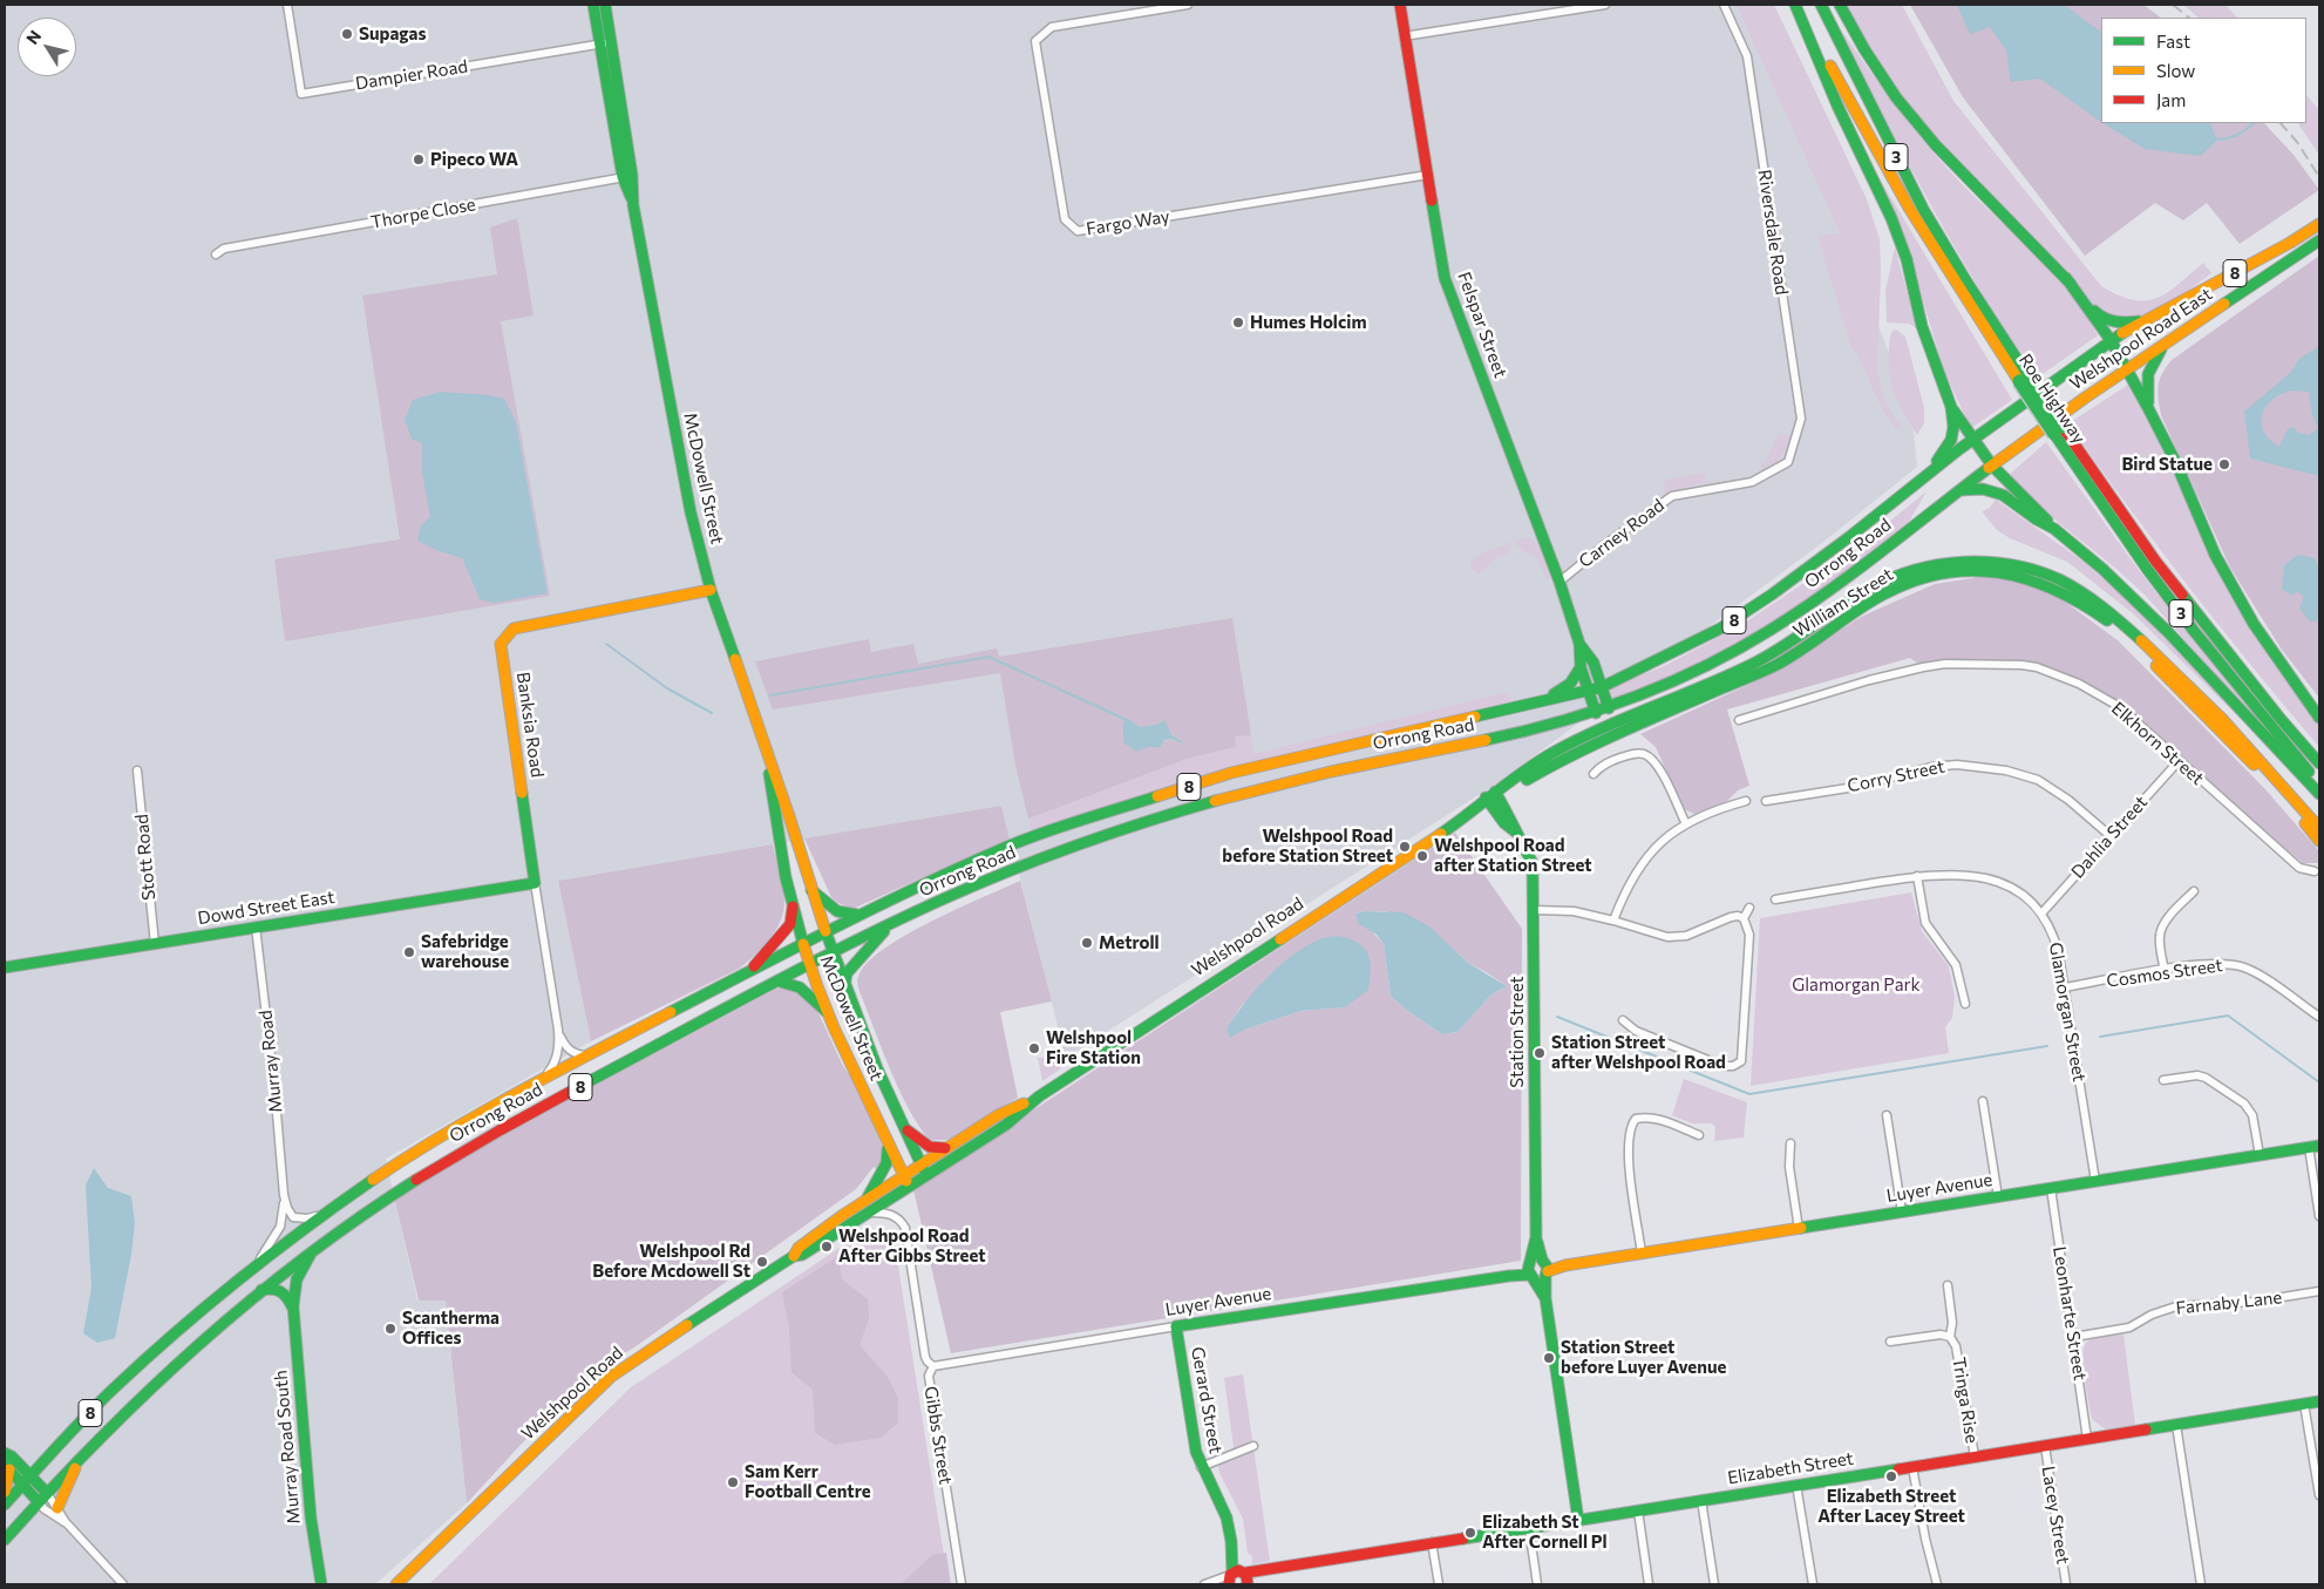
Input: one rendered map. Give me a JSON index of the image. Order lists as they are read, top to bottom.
{
  "streets": {
    "main road": [
      "3",
      "8",
      "Felspar Street",
      "Welshpool Road East",
      "Roe Highway",
      "McDowell Street",
      "Orrong Road",
      "William Street",
      "Banksia Road",
      "Dowd Street East",
      "Welshpool Road",
      "Station Street",
      "Luyer Avenue",
      "Gerard Street",
      "Murray Road South",
      "Elizabeth Street"
    ],
    "street": [
      "Dampier Road",
      "Thorpe Close",
      "Fargo Way",
      "Riversdale Road",
      "Carney Road",
      "Elkhorn Street",
      "Corry Street",
      "Dahlia Street",
      "Stott Road",
      "Cosmos Street",
      "Glamorgan Street",
      "Murray Road",
      "Farnaby Lane",
      "Leonharte Street",
      "Tringa Rise",
      "Gibbs Street",
      "Lacey Street"
    ]
  },
  "crossings": [
    ["Dampier Road", "McDowell Street"],
    ["Thorpe Close", "McDowell Street"],
    ["Fargo Way", "Felspar Street"],
    ["Riversdale Road", "Carney Road"],
    ["Felspar Street", "Carney Road"],
    ["Felspar Street", "Orrong Road"],
    ["Welshpool Road East", "Roe Highway"],
    ["Welshpool Road East", "Orrong Road"],
    ["Roe Highway", "Orrong Road"],
    ["McDowell Street", "Orrong Road"],
    ["McDowell Street", "Banksia Road"],
    ["McDowell Street", "Welshpool Road"],
    ["Orrong Road", "Banksia Road"],
    ["Orrong Road", "Murray Road"],
    ["Orrong Road", "Murray Road South"],
    ["William Street", "Welshpool Road"],
    ["William Street", "Station Street"],
    ["Banksia Road", "Dowd Street East"],
    ["Elkhorn Street", "Dahlia Street"],
    ["Corry Street", "Dahlia Street"],
    ["Dahlia Street", "Glamorgan Street"],
    ["Stott Road", "Dowd Street East"],
    ["Dowd Street East", "Murray Road"],
    ["Welshpool Road", "Station Street"],
    ["Welshpool Road", "Gibbs Street"],
    ["Cosmos Street", "Glamorgan Street"],
    ["Glamorgan Street", "Luyer Avenue"],
    ["Station Street", "Luyer Avenue"],
    ["Station Street", "Elizabeth Street"],
    ["Luyer Avenue", "Leonharte Street"],
    ["Luyer Avenue", "Gerard Street"],
    ["Luyer Avenue", "Gibbs Street"],
    ["Farnaby Lane", "Leonharte Street"],
    ["Leonharte Street", "Elizabeth Street"],
    ["Gerard Street", "Elizabeth Street"],
    ["Tringa Rise", "Elizabeth Street"],
    ["Elizabeth Street", "Lacey Street"]
  ],
  "parks": ["Glamorgan Park"],
  "places": [
    "Supagas",
    "Pipeco WA",
    "Humes Holcim",
    "Bird Statue",
    "Welshpool Road before Station Street",
    "Welshpool Road after Station Street",
    "Metroll",
    "Safebridge warehouse",
    "Welshpool Fire Station",
    "Station Street after Welshpool Road",
    "Welshpool Road After Gibbs Street",
    "Welshpool Rd Before Mcdowell St",
    "Scantherma Offices",
    "Station Street before Luyer Avenue",
    "Elizabeth Street After Lacey Street",
    "Sam Kerr Football Centre",
    "Elizabeth St After Cornell Pl"
  ],
  "legend": ["Fast", "Slow", "Jam"],
  "north": "top left"
}
